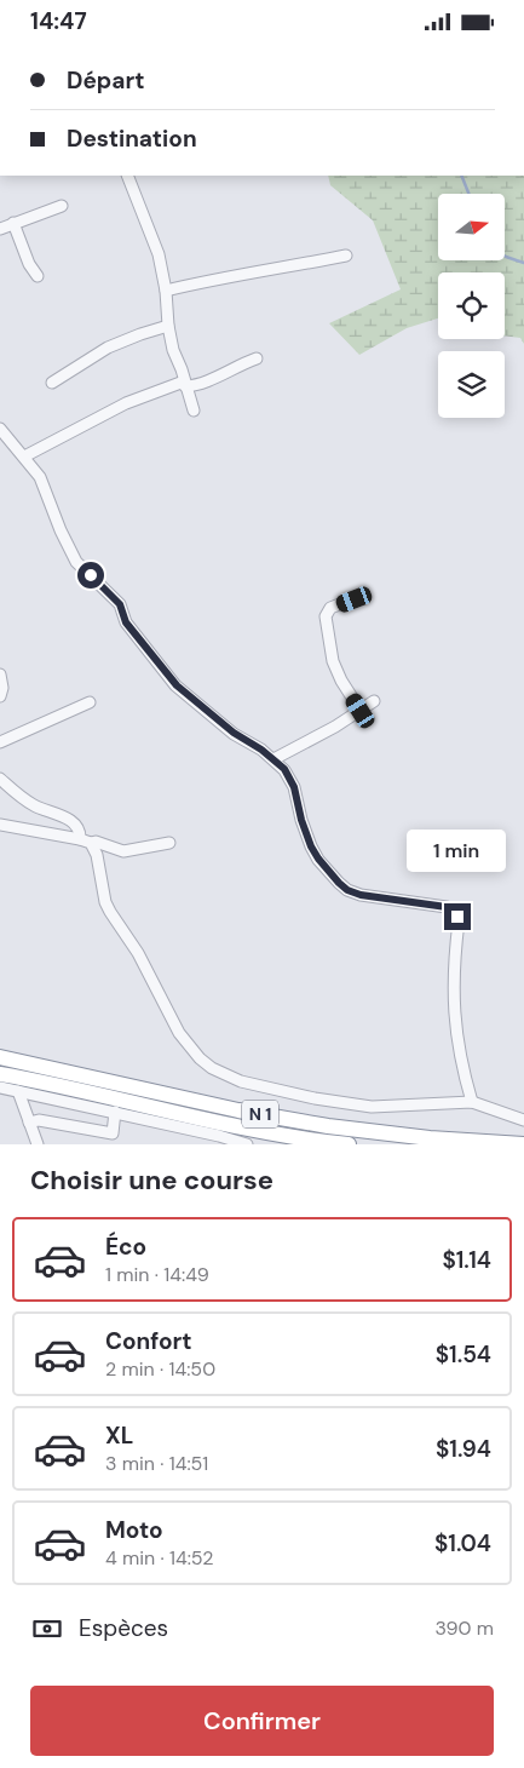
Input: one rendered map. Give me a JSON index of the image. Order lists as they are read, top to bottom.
{
  "streets": {
    "highway": ["N 1"]
  },
  "north": "right",
  "page": {
    "status": "14:47",
    "banner": ["Départ", "Destination"],
    "bubble": "1 min",
    "heading": "Choisir une course",
    "list": [
      {
        "name": "Éco",
        "note": "1 min · 14:49",
        "value": "$1.14"
      },
      {
        "name": "Confort",
        "note": "2 min · 14:50",
        "value": "$1.54"
      },
      {
        "name": "XL",
        "note": "3 min · 14:51",
        "value": "$1.94"
      },
      {
        "name": "Moto",
        "note": "4 min · 14:52",
        "value": "$1.04"
      }
    ],
    "pay": ["Espèces", "390 m"],
    "buttons": "Confirmer"
  }
}
